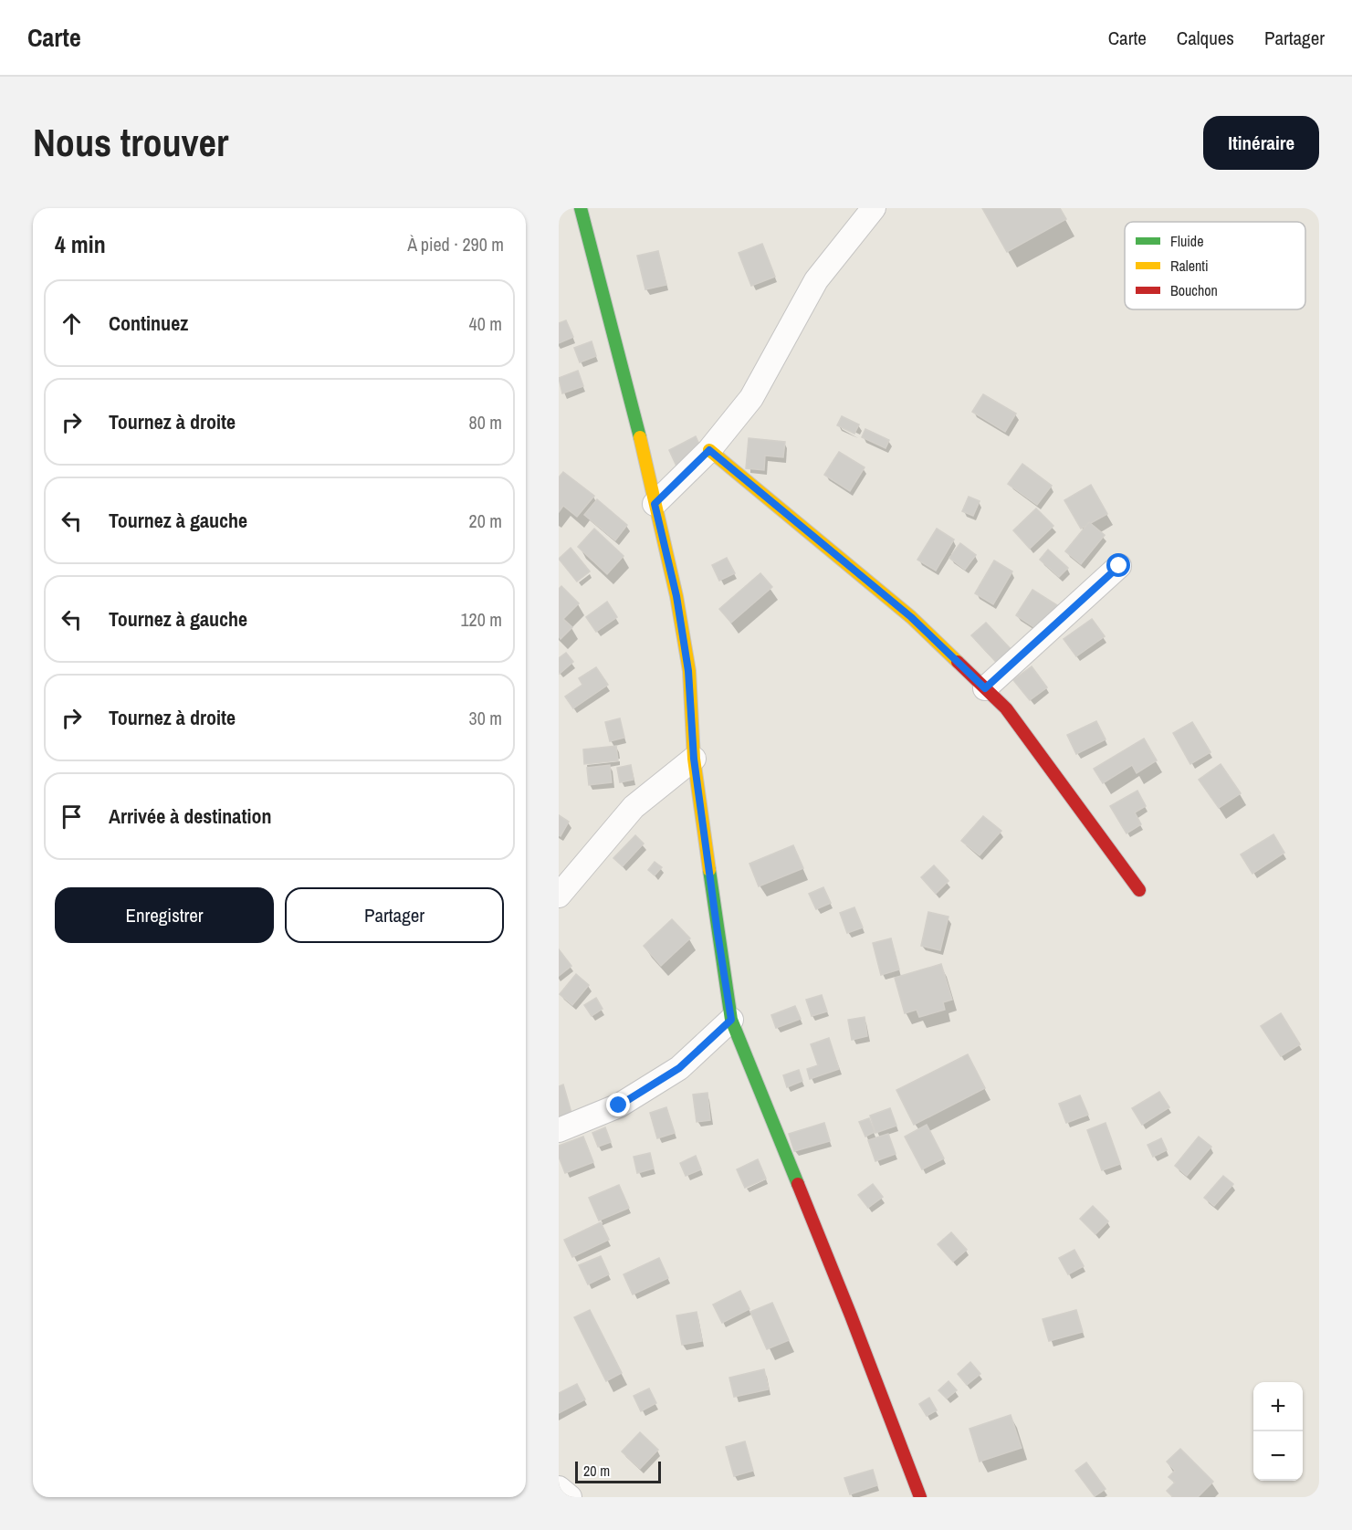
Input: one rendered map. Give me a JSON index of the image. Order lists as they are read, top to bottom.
{
  "legend": ["Fluide", "Ralenti", "Bouchon"],
  "scale_bar": "20 m",
  "page": {
    "header": "Carte",
    "nav": ["Carte", "Calques", "Partager"],
    "buttons": [
      "Itinéraire",
      ["Enregistrer", "Partager"]
    ],
    "title": "Nous trouver",
    "heading": ["4 min", "À pied · 290 m"],
    "list": [
      ["Continuez", "40 m"],
      ["Tournez à droite", "80 m"],
      ["Tournez à gauche", "20 m"],
      ["Tournez à gauche", "120 m"],
      ["Tournez à droite", "30 m"],
      "Arrivée à destination"
    ],
    "map_buttons": ["+", "−"],
    "scale": "20 m"
  }
}
